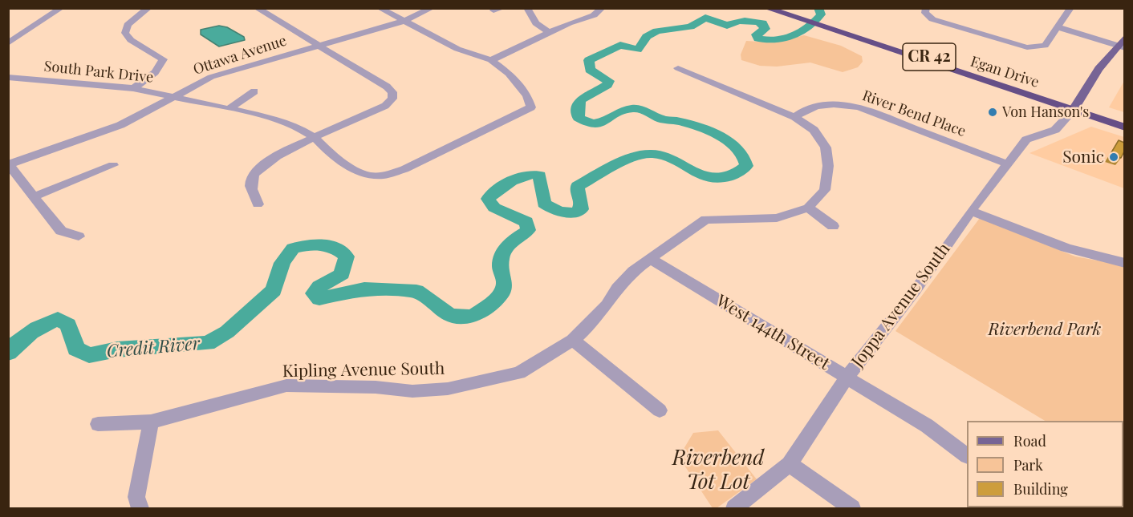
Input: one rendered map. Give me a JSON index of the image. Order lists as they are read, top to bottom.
{
  "streets": {
    "highway": ["CR 42", "Egan Drive"],
    "street": [
      "Ottawa Avenue",
      "South Park Drive",
      "River Bend Place",
      "Joppa Avenue South",
      "West 144th Street",
      "Kipling Avenue South"
    ]
  },
  "crossings": [
    ["Ottawa Avenue", "South Park Drive"],
    ["Egan Drive", "Joppa Avenue South"],
    ["River Bend Place", "Joppa Avenue South"],
    ["River Bend Place", "Kipling Avenue South"],
    ["Joppa Avenue South", "West 144th Street"],
    ["West 144th Street", "Kipling Avenue South"]
  ],
  "water": ["Credit River"],
  "parks": ["Riverbend Park", "Riverbend Tot Lot"],
  "places": ["Von Hanson's", "Sonic"],
  "legend": ["Road", "Park", "Building"]
}
